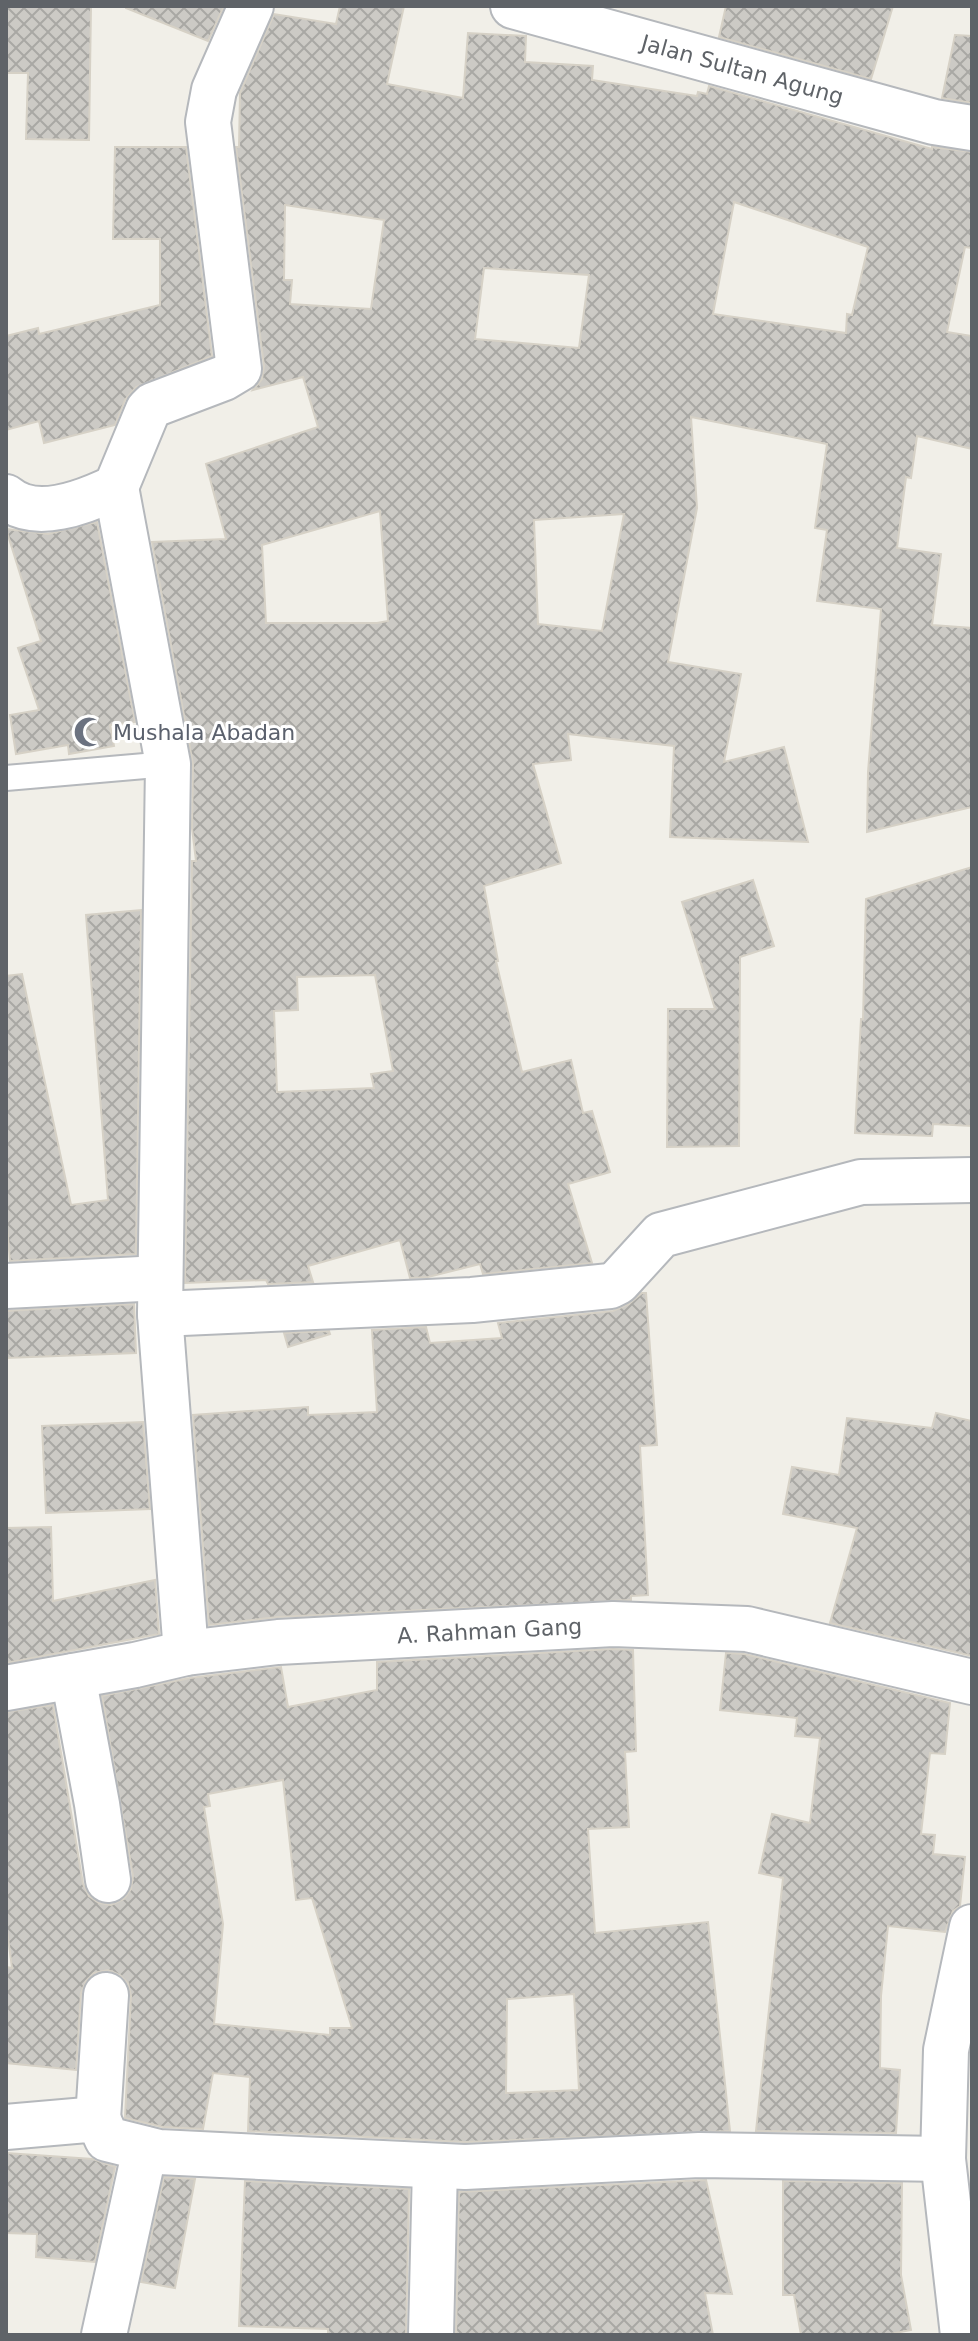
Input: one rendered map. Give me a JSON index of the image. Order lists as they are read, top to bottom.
{
  "streets": {
    "street": ["Jalan Sultan Agung", "A. Rahman Gang"]
  },
  "places": {
    "mosque": ["Mushala Abadan"]
  }
}
